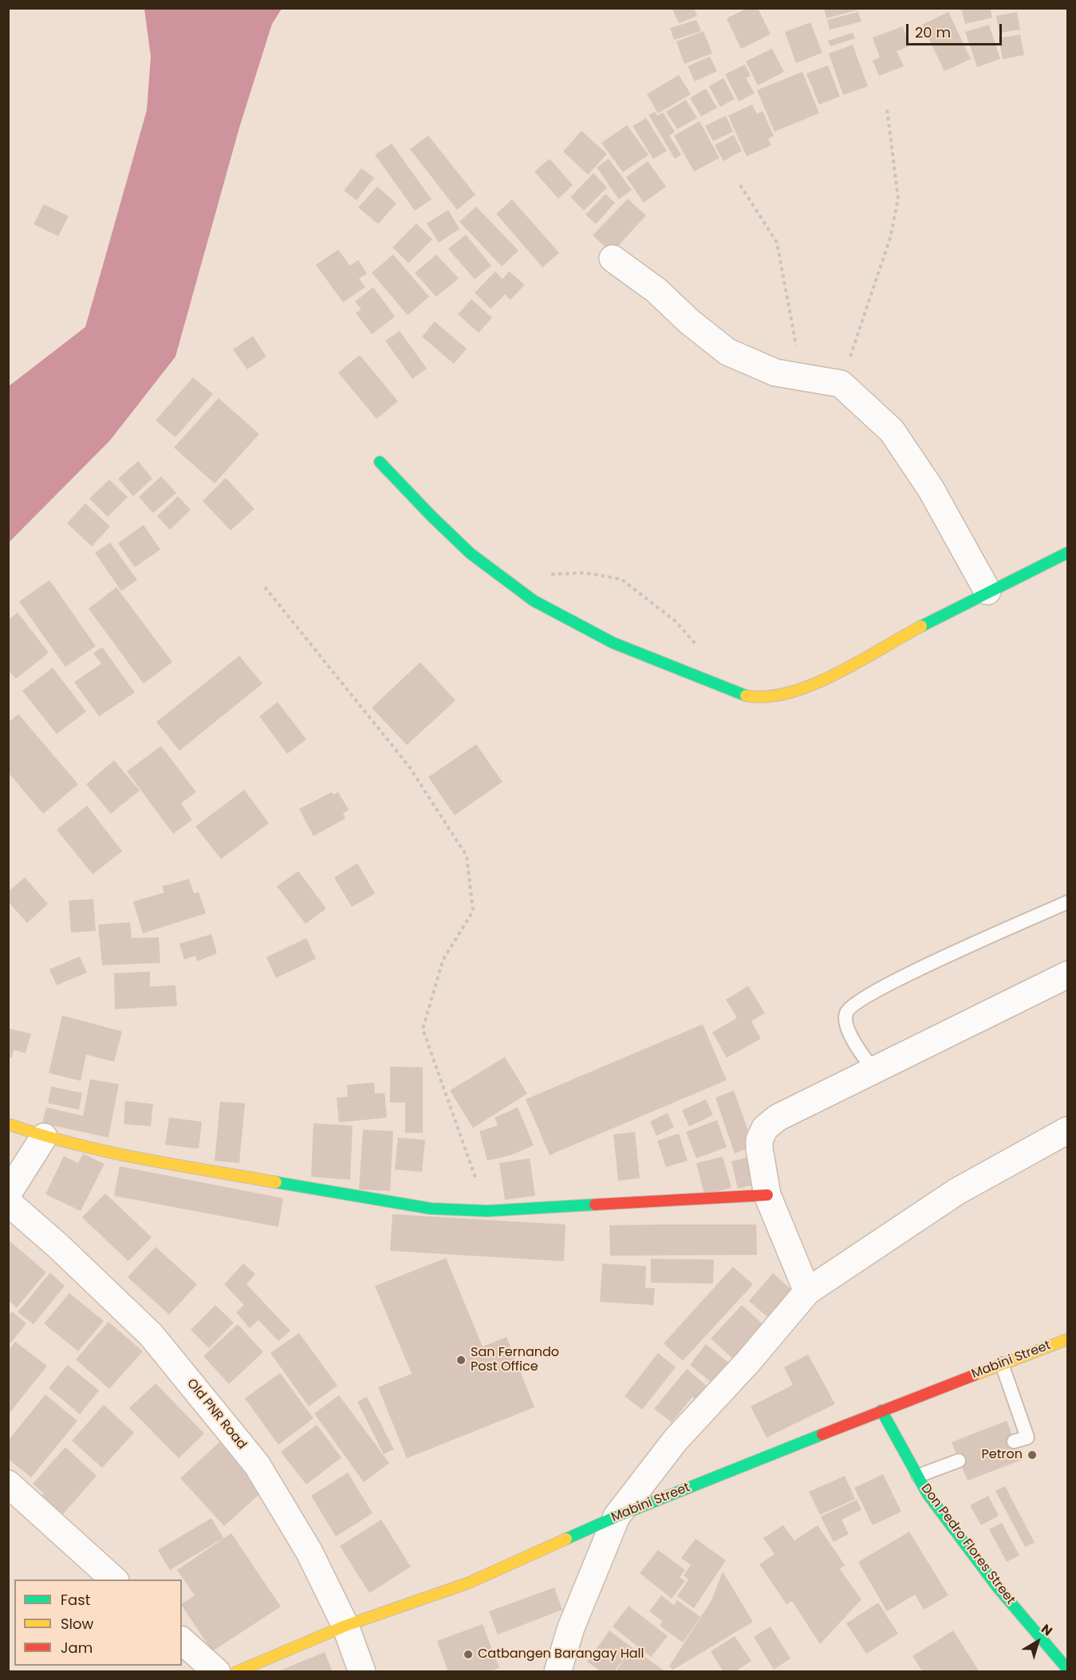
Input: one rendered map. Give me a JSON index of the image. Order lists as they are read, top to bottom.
{
  "streets": {
    "street": ["Mabini Street", "Old PNR Road", "Don Pedro Flores Street"]
  },
  "crossings": [
    ["Mabini Street", "Old PNR Road"],
    ["Mabini Street", "Don Pedro Flores Street"]
  ],
  "places": ["San Fernando Post Office", "Petron", "Catbangen Barangay Hall"],
  "legend": ["Fast", "Slow", "Jam"],
  "scale_bar": "20 m",
  "north": "top right"
}
